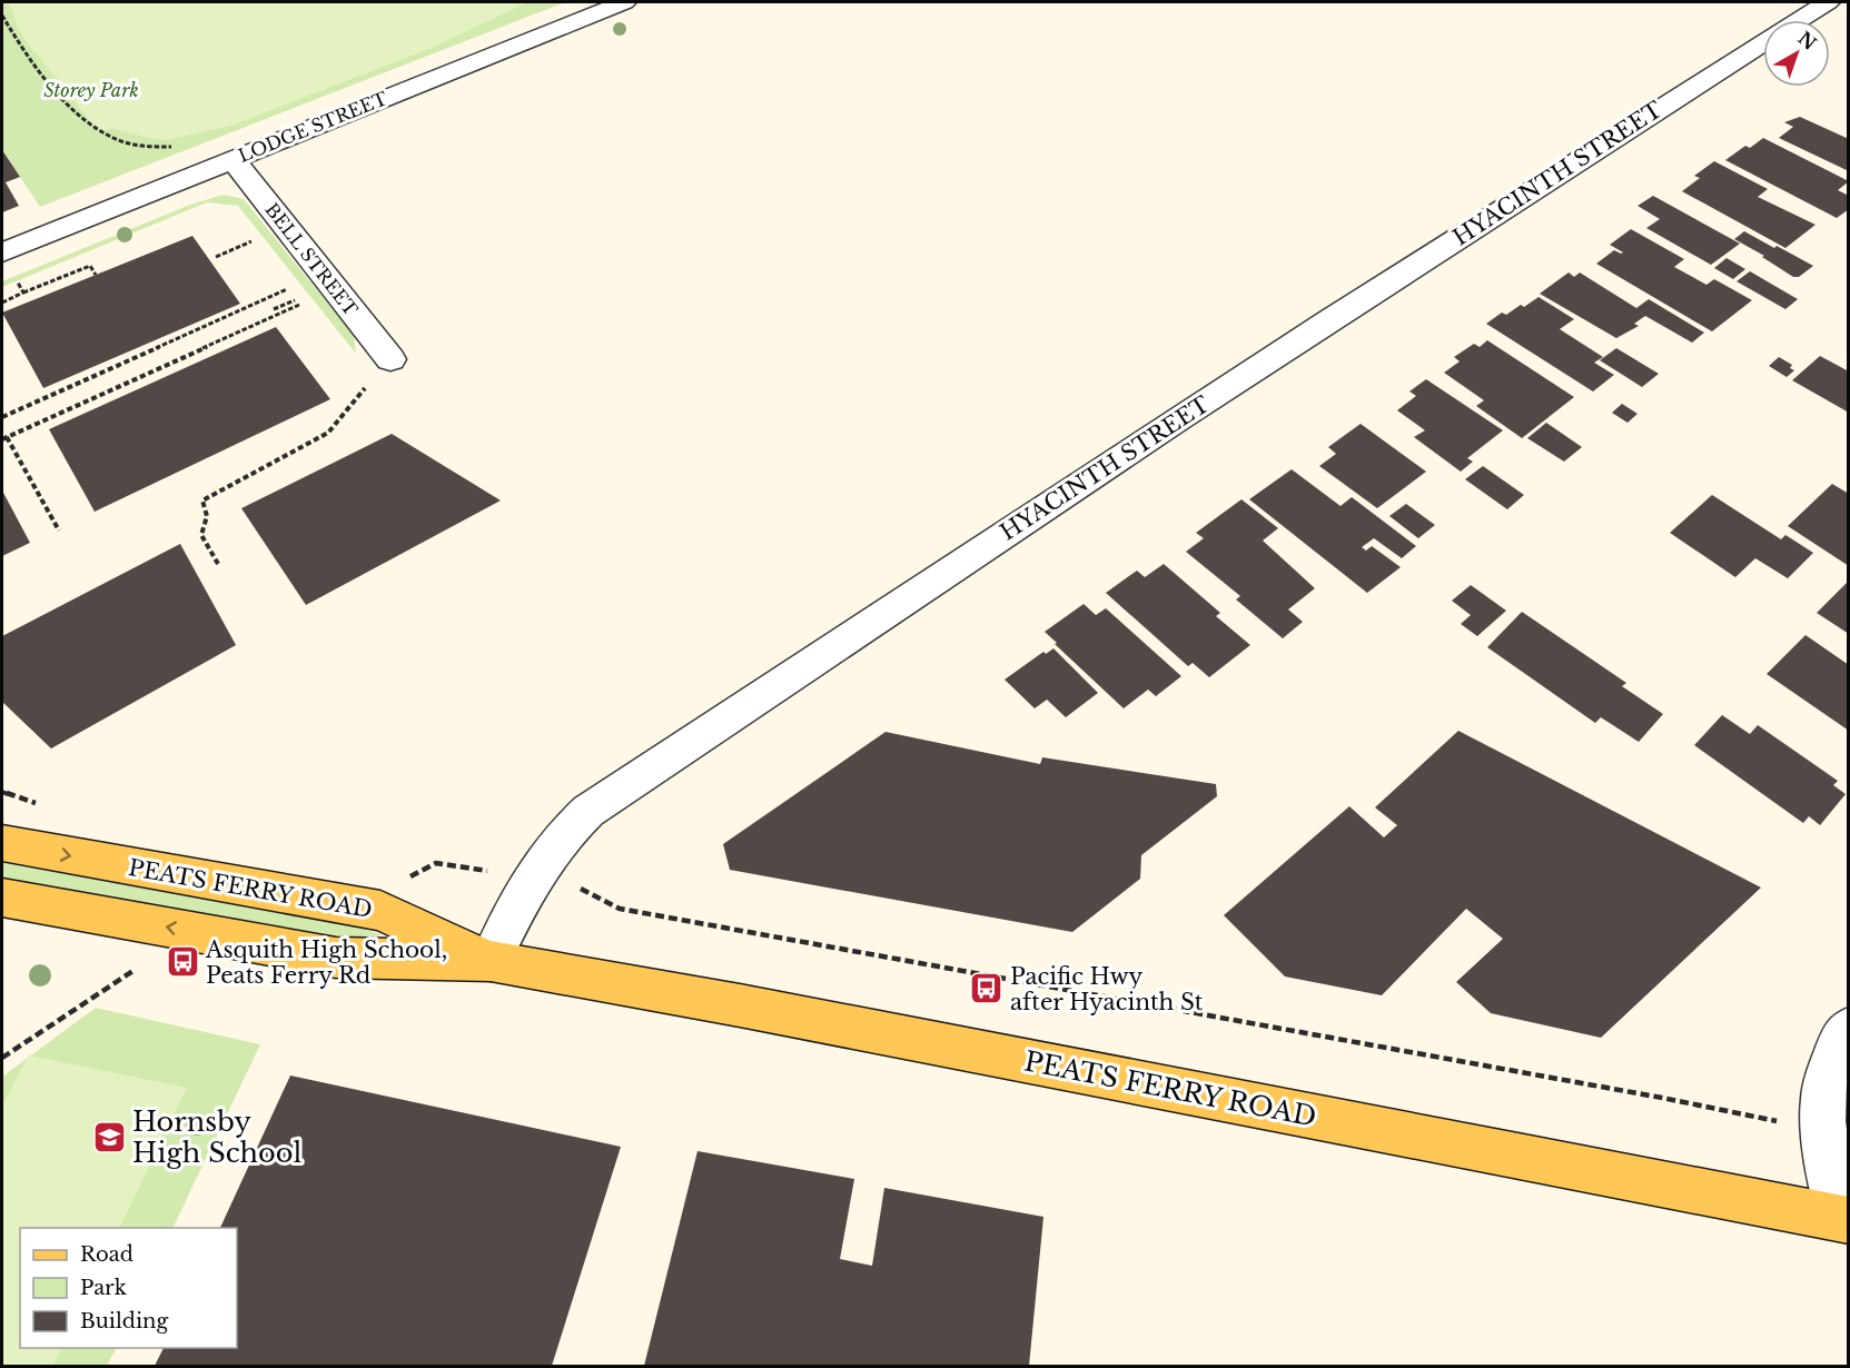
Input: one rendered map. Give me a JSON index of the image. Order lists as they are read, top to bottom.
{
  "streets": {
    "main road": ["PEATS FERRY ROAD"],
    "street": ["LODGE STREET", "HYACINTH STREET", "BELL STREET"]
  },
  "crossings": [
    ["LODGE STREET", "BELL STREET"],
    ["HYACINTH STREET", "PEATS FERRY ROAD"]
  ],
  "parks": ["Storey Park"],
  "places": {
    "bus stop": ["Asquith High School, Peats Ferry Rd", "Pacific Hwy after Hyacinth St"],
    "school or university": ["Hornsby High School"]
  },
  "legend": ["Road", "Park", "Building"],
  "north": "top right"
}
